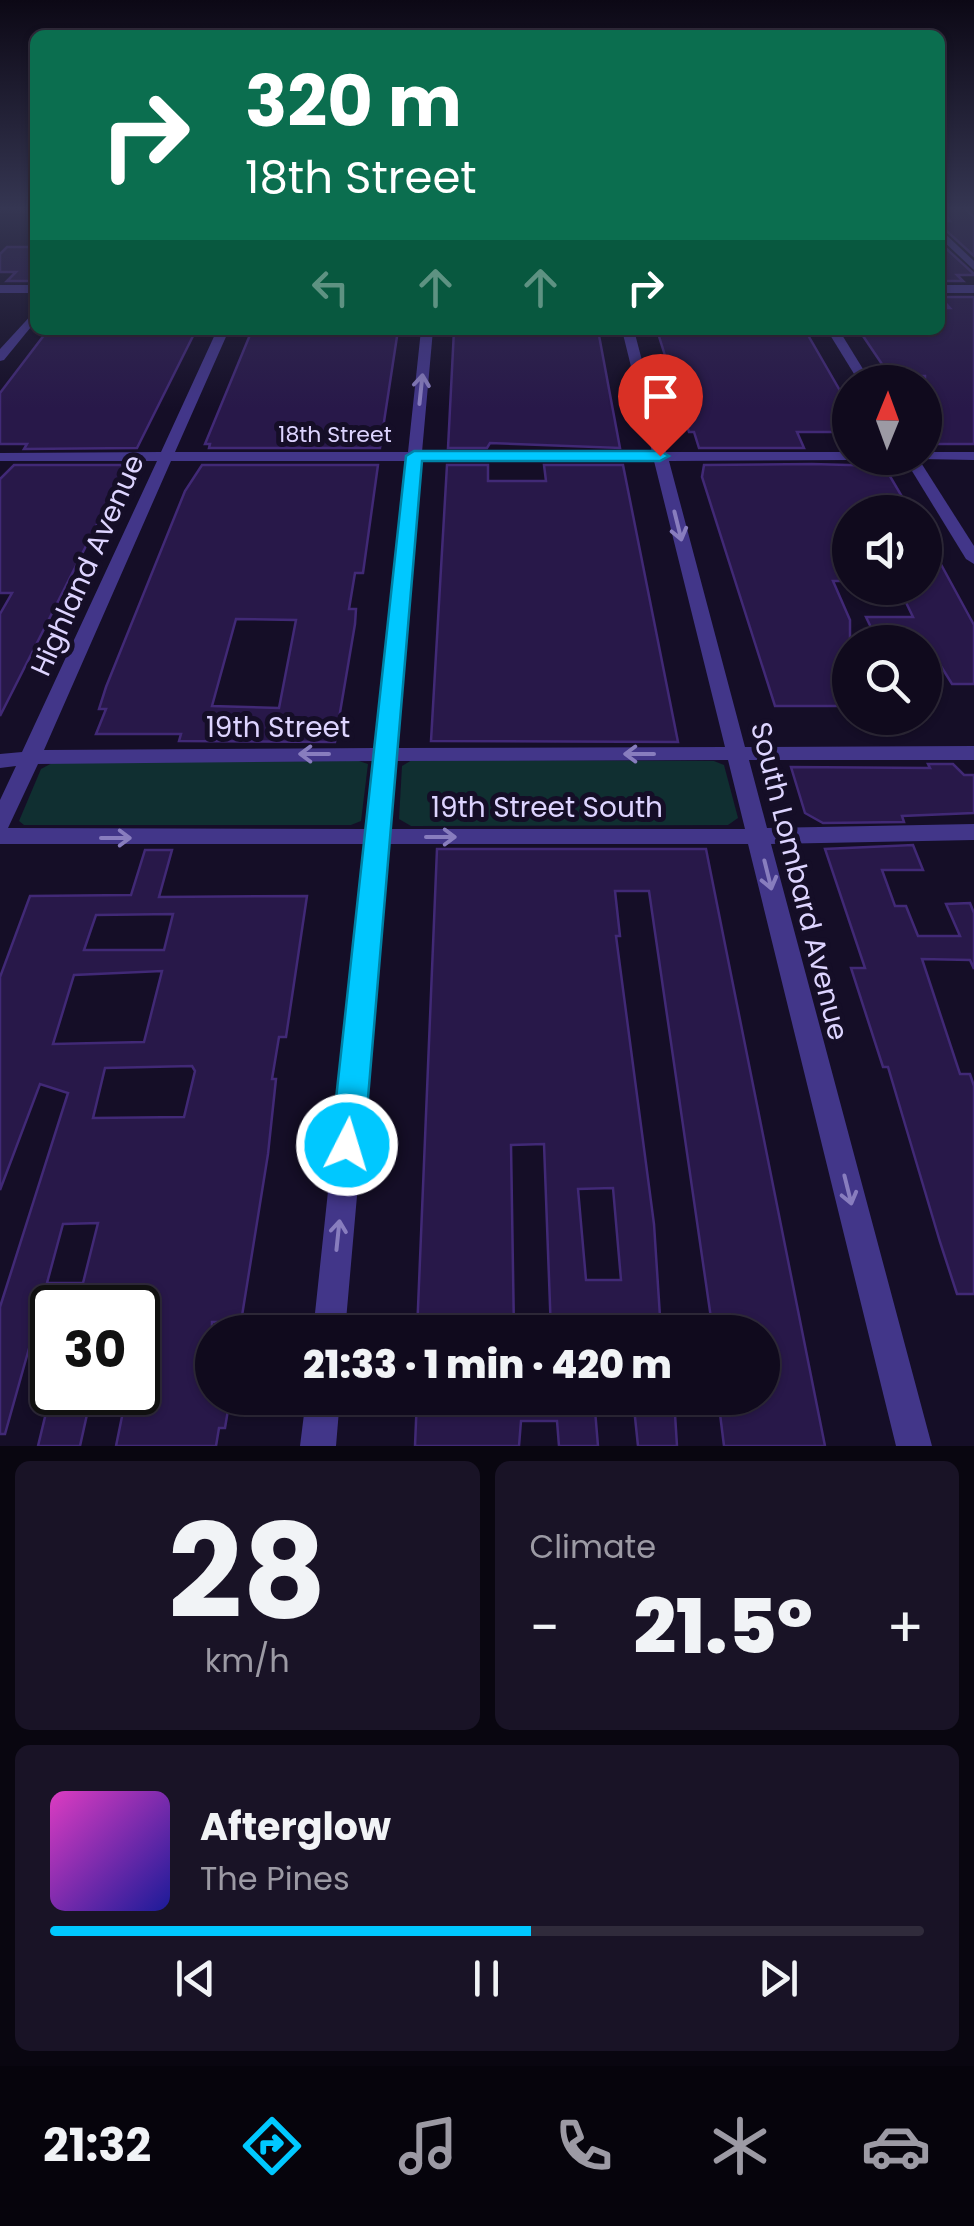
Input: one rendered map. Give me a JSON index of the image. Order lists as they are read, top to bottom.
{
  "streets": {
    "street": [
      "18th Street",
      "Highland Avenue",
      "19th Street",
      "19th Street South",
      "South Lombard Avenue"
    ]
  },
  "crossings": [
    ["18th Street", "Highland Avenue"],
    ["18th Street", "South Lombard Avenue"],
    ["Highland Avenue", "19th Street"],
    ["19th Street", "South Lombard Avenue"],
    ["19th Street South", "South Lombard Avenue"]
  ],
  "one_way": ["19th Street", "19th Street South", "South Lombard Avenue"],
  "north": "top",
  "page": {
    "turn": ["320 m", "18th Street"],
    "limit": "30",
    "trip": "21:33 · 1 min · 420 m",
    "tile": [
      ["28", "km/h"],
      "Climate"
    ],
    "heat": ["−", "21.5°", "+"],
    "song": ["Afterglow", "The Pines"],
    "tabs": "21:32"
  }
}
